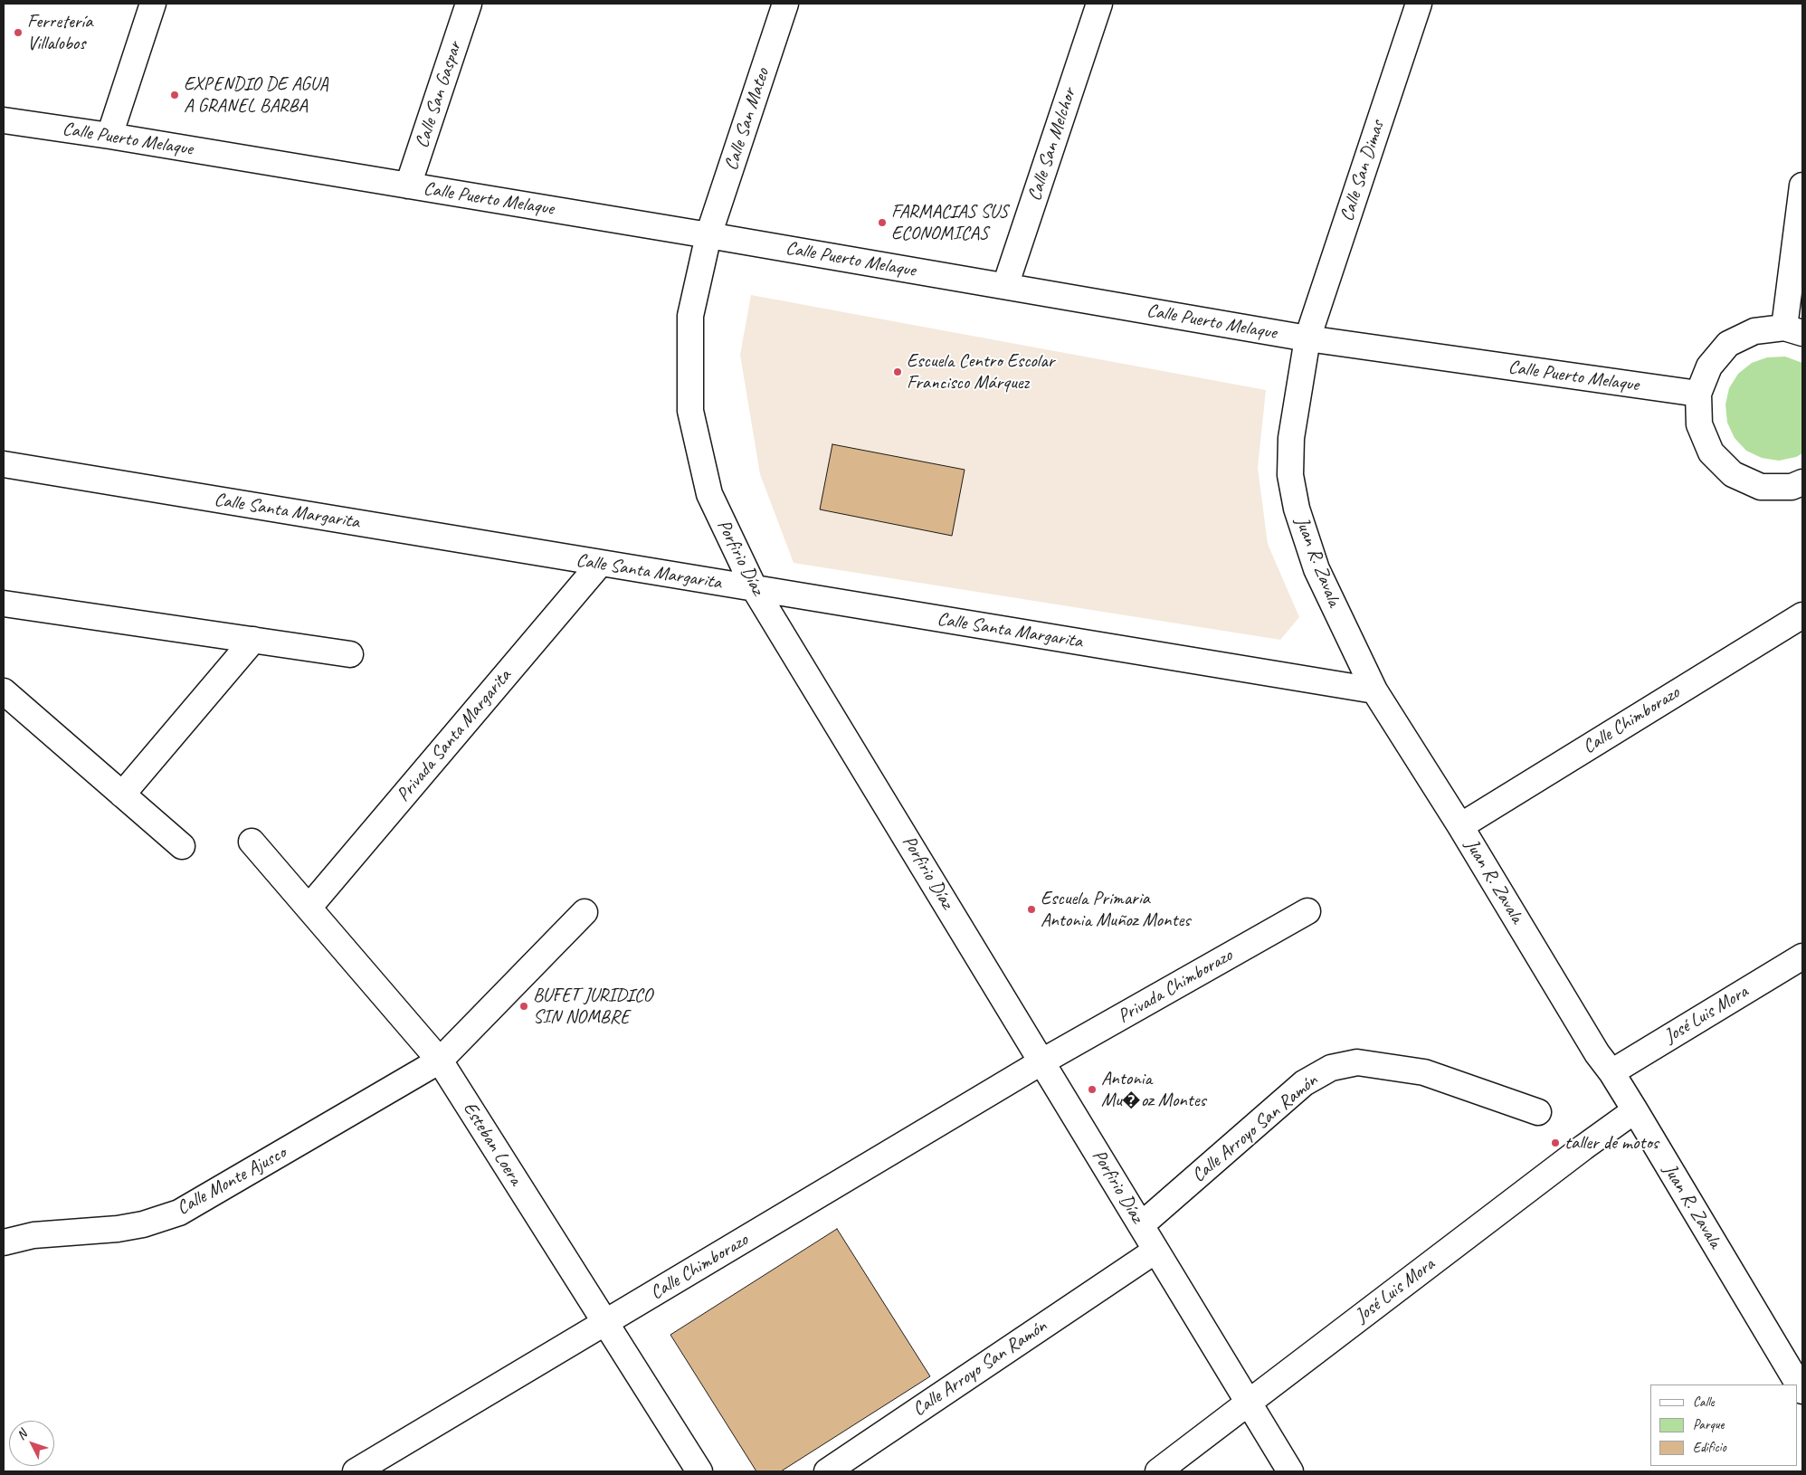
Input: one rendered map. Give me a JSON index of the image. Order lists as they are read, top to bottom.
{
  "streets": {
    "street": [
      "Calle San Gaspar",
      "Calle San Mateo",
      "Calle Puerto Melaque",
      "Calle San Melchor",
      "Calle San Dimas",
      "Calle Santa Margarita",
      "Porfirio Díaz",
      "Juan R. Zavala",
      "Calle Chimborazo",
      "Privada Santa Margarita",
      "Privada Chimborazo",
      "José Luis Mora",
      "Calle Arroyo San Ramón",
      "Esteban Loera",
      "Calle Monte Ajusco"
    ]
  },
  "crossings": [
    ["Calle San Gaspar", "Calle Puerto Melaque"],
    ["Calle San Mateo", "Calle Puerto Melaque"],
    ["Calle San Mateo", "Porfirio Díaz"],
    ["Calle Puerto Melaque", "Calle San Melchor"],
    ["Calle Puerto Melaque", "Calle San Dimas"],
    ["Calle Puerto Melaque", "Porfirio Díaz"],
    ["Calle Puerto Melaque", "Juan R. Zavala"],
    ["Calle San Dimas", "Juan R. Zavala"],
    ["Calle Santa Margarita", "Porfirio Díaz"],
    ["Calle Santa Margarita", "Juan R. Zavala"],
    ["Calle Santa Margarita", "Privada Santa Margarita"],
    ["Porfirio Díaz", "Calle Chimborazo"],
    ["Porfirio Díaz", "Privada Chimborazo"],
    ["Porfirio Díaz", "José Luis Mora"],
    ["Porfirio Díaz", "Calle Arroyo San Ramón"],
    ["Juan R. Zavala", "Calle Chimborazo"],
    ["Juan R. Zavala", "José Luis Mora"],
    ["Calle Chimborazo", "Privada Chimborazo"],
    ["Calle Chimborazo", "Esteban Loera"],
    ["Privada Santa Margarita", "Esteban Loera"],
    ["Esteban Loera", "Calle Monte Ajusco"]
  ],
  "places": [
    "Ferretería Villalobos",
    "EXPENDIO DE AGUA A GRANEL BARBA",
    "FARMACIAS SUS ECONOMICAS",
    "Escuela Centro Escolar Francisco Márquez",
    "Escuela Primaria Antonia Muñoz Montes",
    "BUFET JURIDICO SIN NOMBRE",
    "Antonia Mu�oz Montes",
    "taller de motos"
  ],
  "legend": ["Calle", "Parque", "Edificio"],
  "north": "top left"
}
